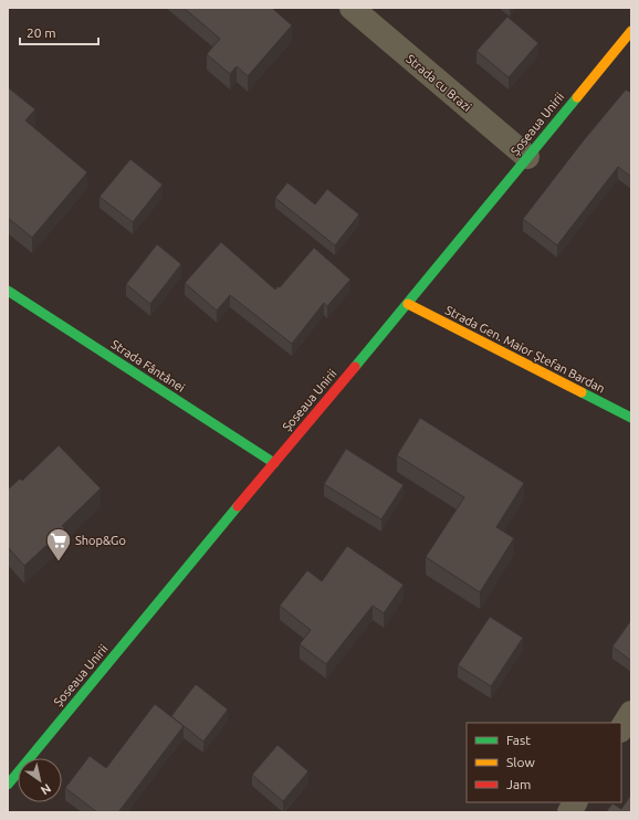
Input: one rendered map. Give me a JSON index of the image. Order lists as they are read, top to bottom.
{
  "streets": {
    "main road": ["Șoseaua Unirii", "Strada Gen. Maior Ștefan Bardan", "Strada Fântânei"],
    "street": ["Strada cu Brazi"]
  },
  "crossings": [
    ["Strada cu Brazi", "Șoseaua Unirii"],
    ["Șoseaua Unirii", "Strada Gen. Maior Ștefan Bardan"],
    ["Șoseaua Unirii", "Strada Fântânei"]
  ],
  "places": {
    "supermarket": ["Shop&Go"]
  },
  "legend": ["Fast", "Slow", "Jam"],
  "scale_bar": "20 m",
  "north": "bottom right"
}
